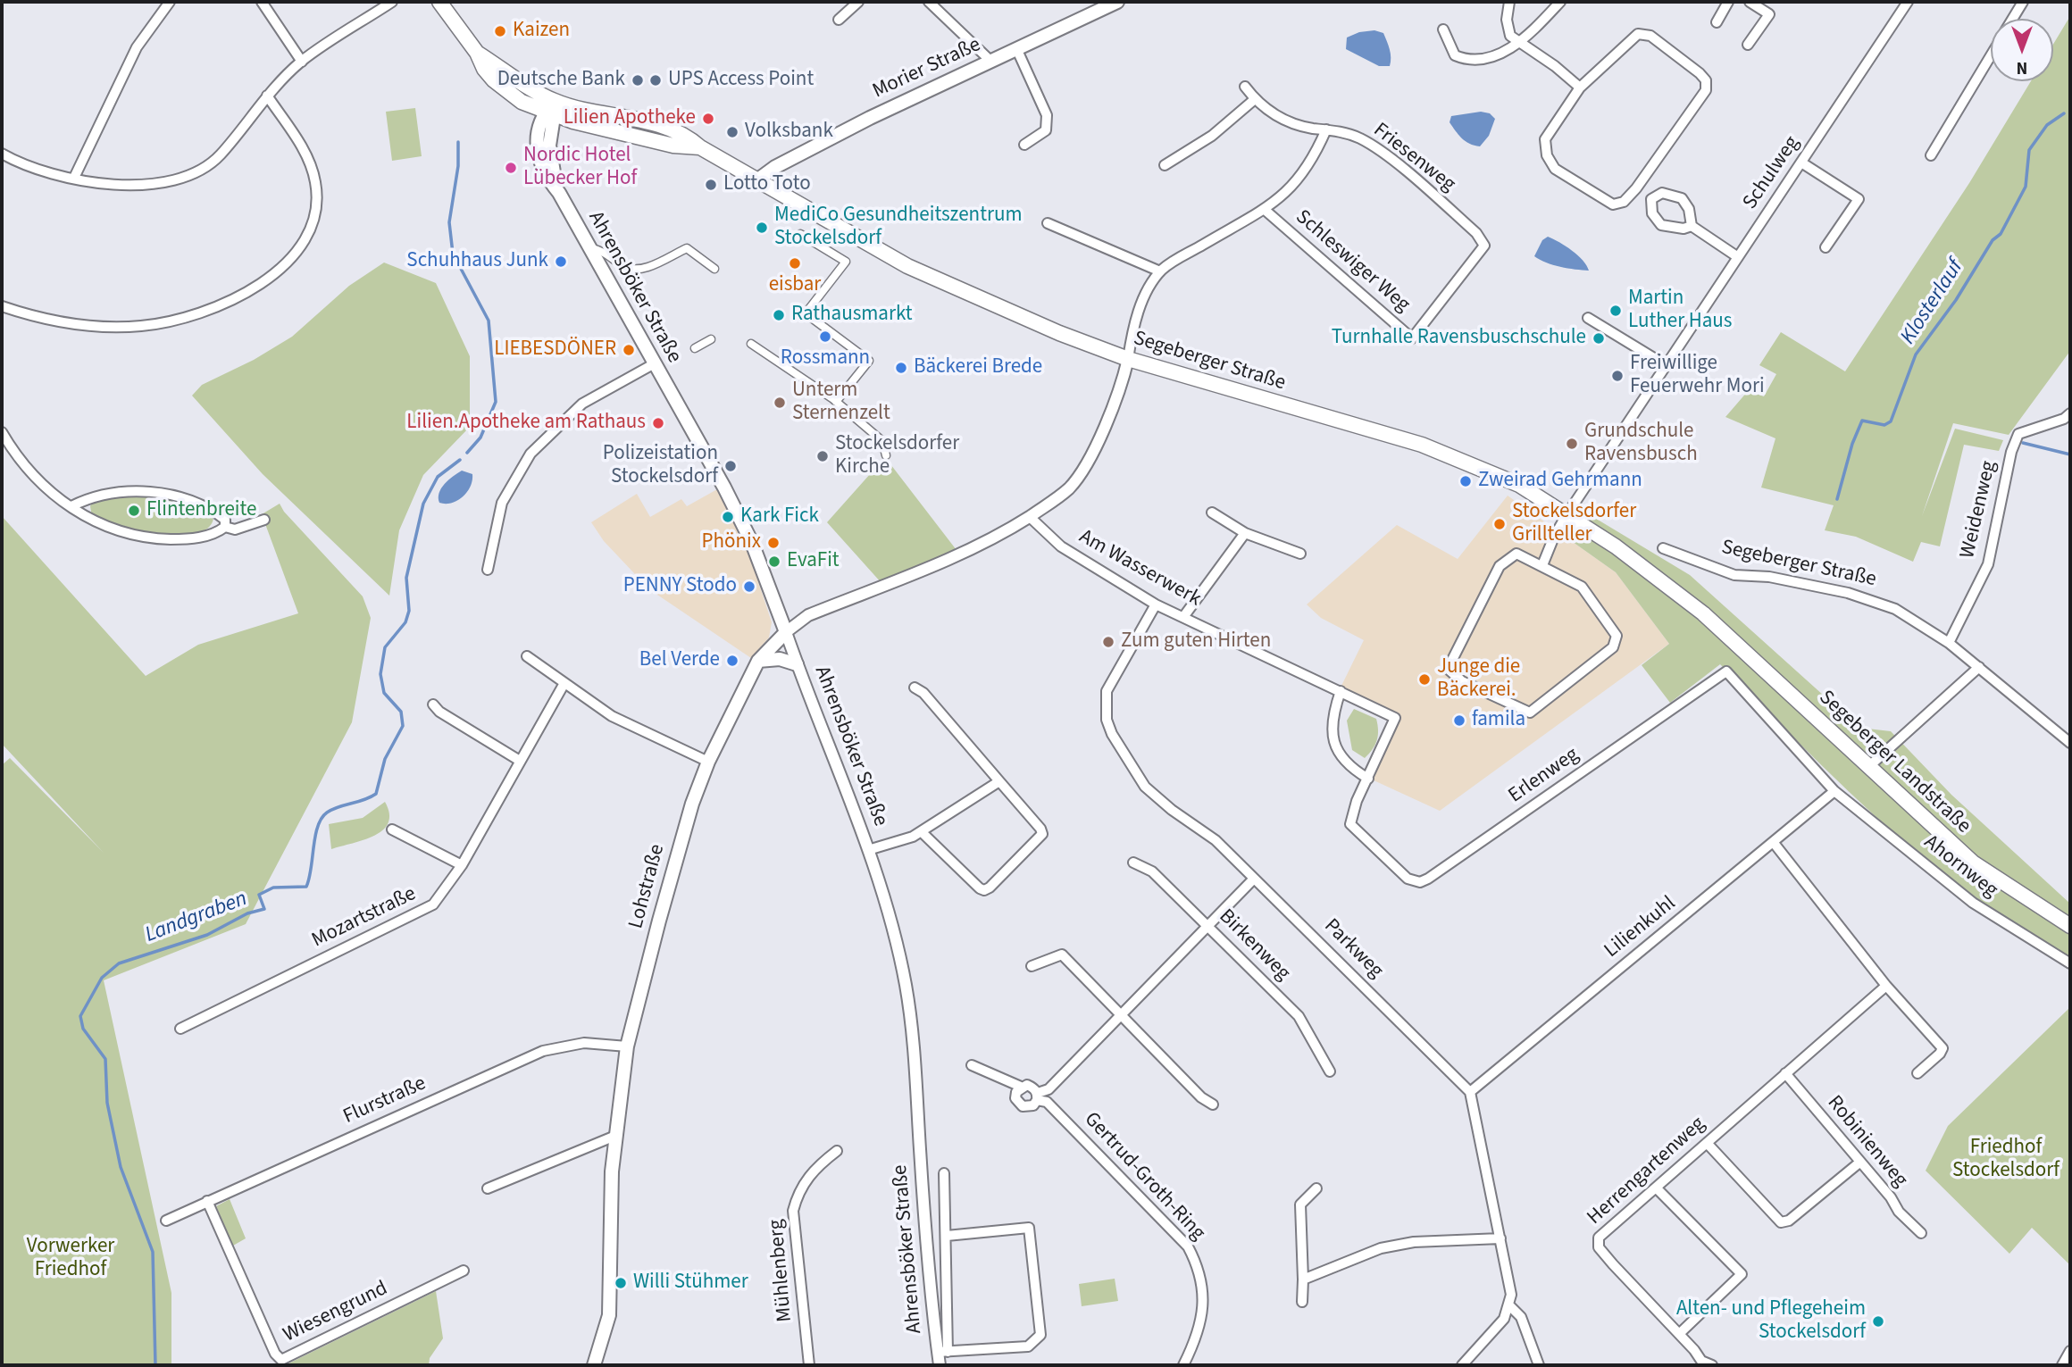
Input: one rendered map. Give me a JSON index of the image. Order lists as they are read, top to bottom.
{
  "streets": {
    "main road": [
      "Morier Straße",
      "Ahrensböker Straße",
      "Segeberger Straße",
      "Segeberger Landstraße",
      "Lohstraße"
    ],
    "street": [
      "Friesenweg",
      "Schulweg",
      "Schleswiger Weg",
      "Weidenweg",
      "Am Wasserwerk",
      "Erlenweg",
      "Ahornweg",
      "Mozartstraße",
      "Lilienkuhl",
      "Birkenweg",
      "Parkweg",
      "Flurstraße",
      "Robinienweg",
      "Herrengartenweg",
      "Gertrud-Groth-Ring",
      "Mühlenberg",
      "Wiesengrund"
    ]
  },
  "crossings": [
    ["Morier Straße", "Segeberger Straße"],
    ["Friesenweg", "Schleswiger Weg"],
    ["Schulweg", "Segeberger Straße"],
    ["Ahrensböker Straße", "Segeberger Straße"],
    ["Ahrensböker Straße", "Lohstraße"],
    ["Segeberger Straße", "Weidenweg"],
    ["Segeberger Straße", "Segeberger Landstraße"],
    ["Am Wasserwerk", "Erlenweg"],
    ["Am Wasserwerk", "Parkweg"],
    ["Erlenweg", "Ahornweg"],
    ["Erlenweg", "Lilienkuhl"],
    ["Ahornweg", "Lilienkuhl"],
    ["Lohstraße", "Flurstraße"],
    ["Lilienkuhl", "Parkweg"],
    ["Flurstraße", "Wiesengrund"],
    ["Robinienweg", "Herrengartenweg"]
  ],
  "water": ["Klosterlauf", "Landgraben"],
  "parks": ["Friedhof Stockelsdorf", "Vorwerker Friedhof"],
  "places": [
    "Kaizen",
    "Deutsche Bank",
    "UPS Access Point",
    "Lilien Apotheke",
    "Volksbank",
    "Nordic Hotel Lübecker Hof",
    "Lotto Toto",
    "MediCo Gesundheitszentrum Stockelsdorf",
    "Schuhhaus Junk",
    "eisbar",
    "Martin Luther Haus",
    "Rathausmarkt",
    "Rossmann",
    "Turnhalle Ravensbuschschule",
    "LIEBESDÖNER",
    "Bäckerei Brede",
    "Freiwillige Feuerwehr Mori",
    "Unterm Sternenzelt",
    "Lilien.Apotheke am Rathaus",
    "Grundschule Ravensbusch",
    "Stockelsdorfer Kirche",
    "Polizeistation Stockelsdorf",
    "Zweirad Gehrmann",
    "Flintenbreite",
    "Kark Fick",
    "Stockelsdorfer Grillteller",
    "Phönix",
    "EvaFit",
    "PENNY Stodo",
    "Zum guten Hirten",
    "Bel Verde",
    "Junge die Bäckerei.",
    "famila",
    "Willi Stühmer",
    "Alten- und Pflegeheim Stockelsdorf"
  ],
  "north": "bottom"
}
